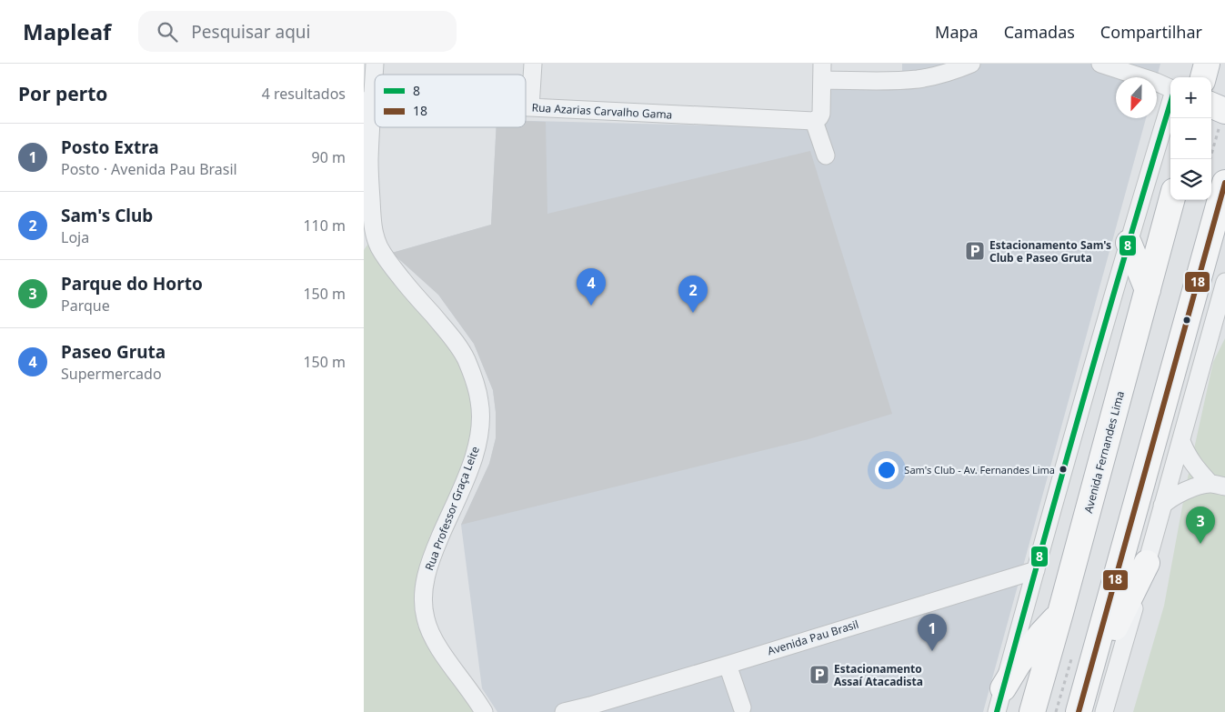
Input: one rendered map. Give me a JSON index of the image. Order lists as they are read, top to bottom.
{
  "streets": {
    "highway": ["Avenida Fernandes Lima"],
    "street": ["Rua Azarias Carvalho Gama", "Rua Professor Graça Leite", "Avenida Pau Brasil"]
  },
  "places": {
    "parking": ["Estacionamento Sam's Club e Paseo Gruta", "Estacionamento Assaí Atacadista"],
    "other": ["Sam's Club - Av. Fernandes Lima"]
  },
  "lines": ["transit line 8", "transit line 18"],
  "legend": ["8", "18"],
  "north": "bottom",
  "page": {
    "header": "Mapleaf",
    "search": "Pesquisar aqui",
    "nav": ["Mapa", "Camadas", "Compartilhar"],
    "heading": ["Por perto", "4 resultados"],
    "map_buttons": ["+", "−"],
    "list": [
      {
        "mark": "1",
        "name": "Posto Extra",
        "note": "Posto · Avenida Pau Brasil",
        "value": "90 m"
      },
      {
        "mark": "2",
        "name": "Sam's Club",
        "note": "Loja",
        "value": "110 m"
      },
      {
        "mark": "3",
        "name": "Parque do Horto",
        "note": "Parque",
        "value": "150 m"
      },
      {
        "mark": "4",
        "name": "Paseo Gruta",
        "note": "Supermercado",
        "value": "150 m"
      }
    ],
    "pins": [
      "4",
      "2",
      "3",
      "1"
    ]
  }
}
